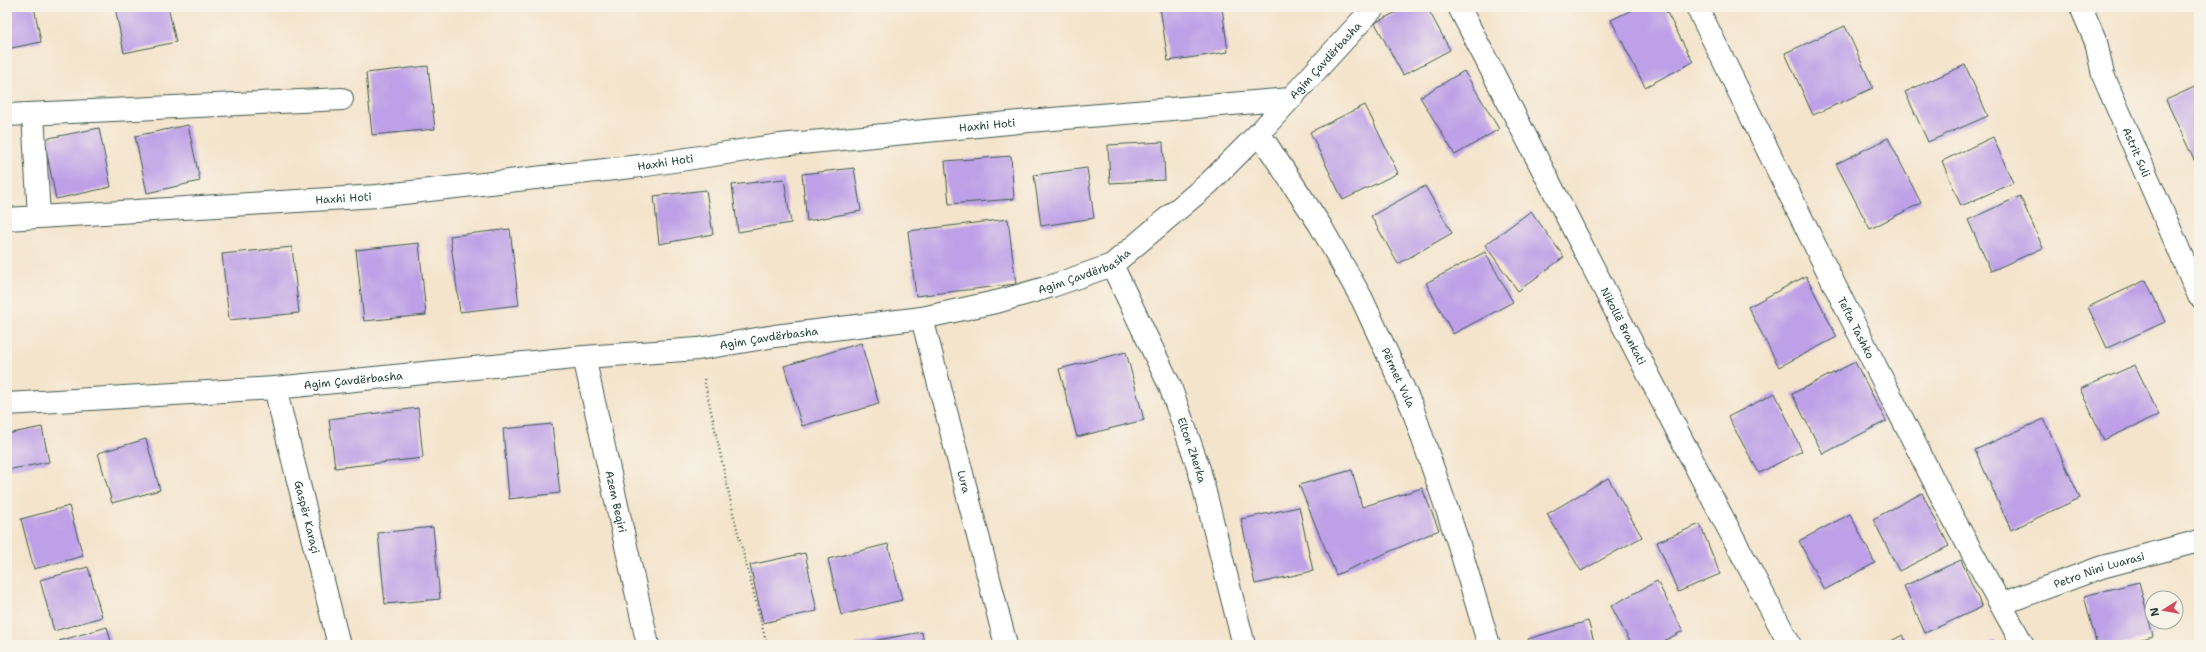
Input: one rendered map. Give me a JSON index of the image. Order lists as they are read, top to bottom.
{
  "streets": {
    "street": [
      "Agim Çavdërbasha",
      "Haxhi Hoti",
      "Astrit Suli",
      "Nikollë Brankati",
      "Tefta Tashko",
      "Përmet Vula",
      "Elton Zherka",
      "Lura",
      "Azem Beqiri",
      "Gaspër Karaçi",
      "Petro Nini Luarasi"
    ]
  },
  "crossings": [
    ["Agim Çavdërbasha", "Haxhi Hoti"],
    ["Agim Çavdërbasha", "Përmet Vula"],
    ["Agim Çavdërbasha", "Elton Zherka"],
    ["Agim Çavdërbasha", "Lura"],
    ["Agim Çavdërbasha", "Azem Beqiri"],
    ["Agim Çavdërbasha", "Gaspër Karaçi"],
    ["Tefta Tashko", "Petro Nini Luarasi"]
  ],
  "north": "left"
}
